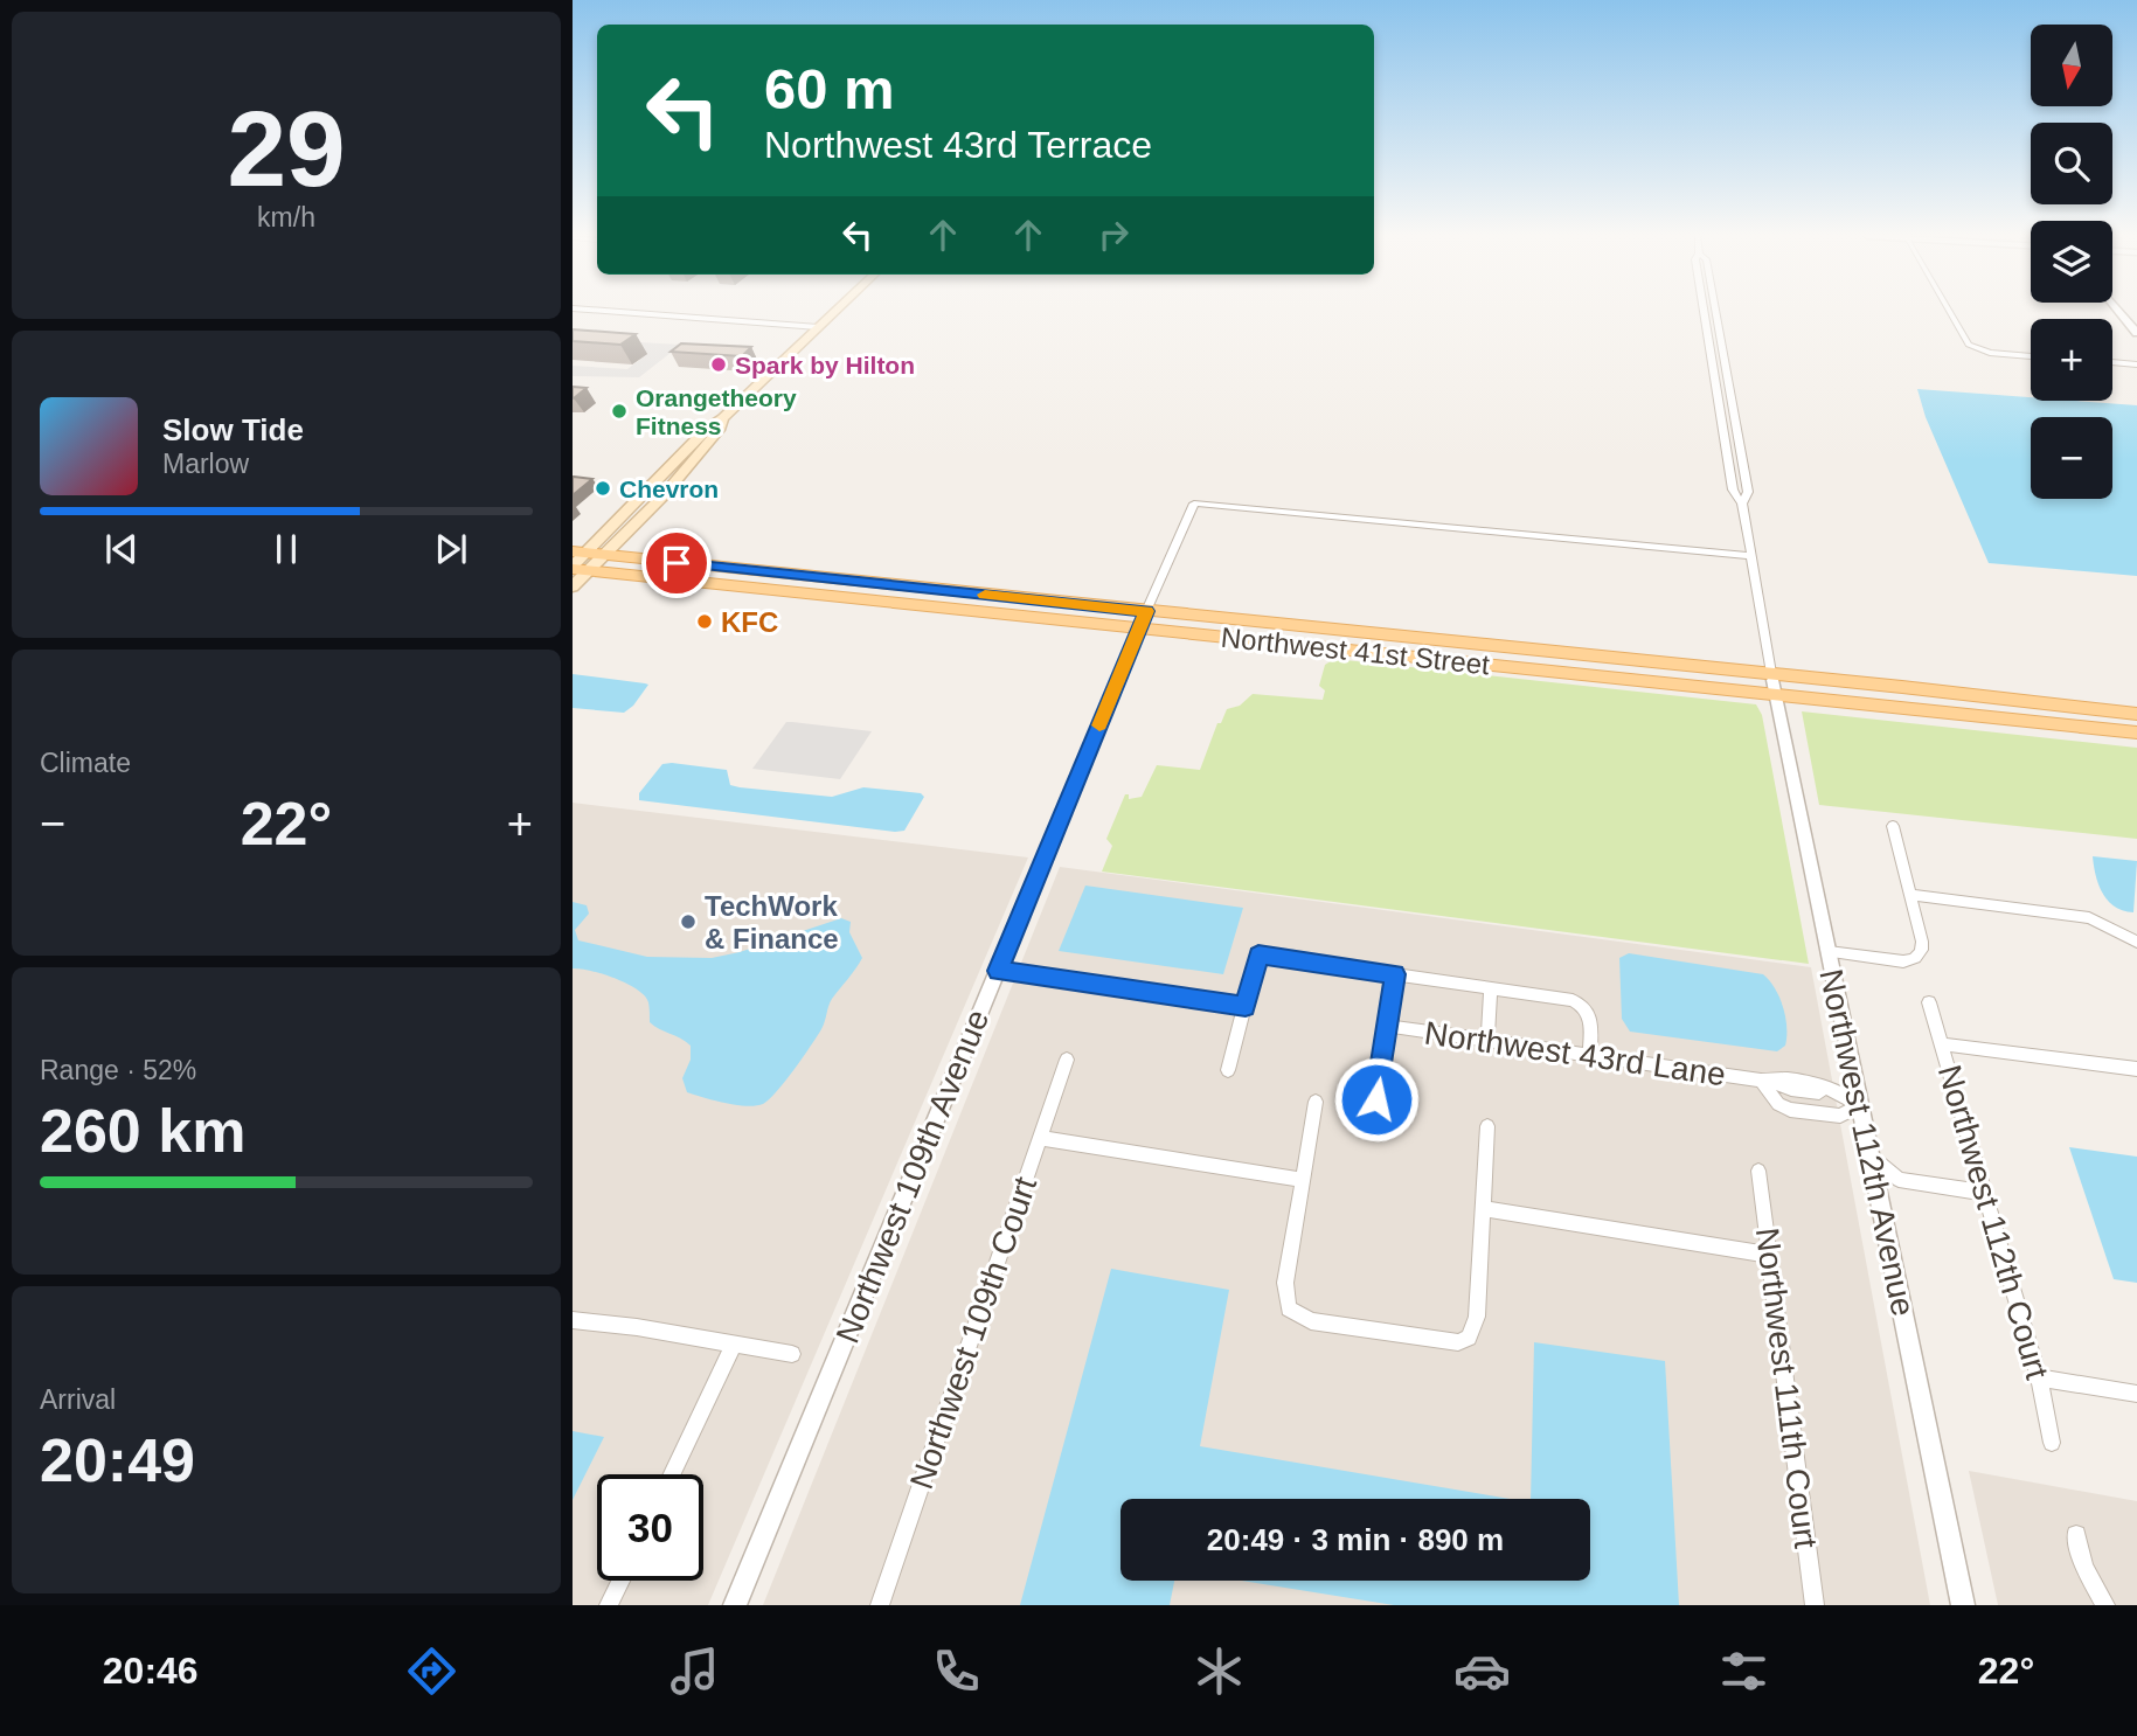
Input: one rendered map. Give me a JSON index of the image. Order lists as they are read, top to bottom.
{
  "streets": {
    "main road": ["Northwest 41st Street"],
    "street": [
      "Northwest 43rd Lane",
      "Northwest 112th Avenue",
      "Northwest 109th Avenue",
      "Northwest 112th Court",
      "Northwest 109th Court",
      "Northwest 111th Court"
    ]
  },
  "crossings": [
    ["Northwest 41st Street", "Northwest 112th Avenue"],
    ["Northwest 41st Street", "Northwest 109th Avenue"],
    ["Northwest 43rd Lane", "Northwest 112th Avenue"]
  ],
  "places": [
    "Spark by Hilton",
    "Orangetheory Fitness",
    "Chevron",
    "KFC",
    "TechWork & Finance"
  ],
  "north": "bottom",
  "page": {
    "tile": [
      ["29", "km/h"],
      "Climate",
      ["Range · 52%", "260 km"],
      ["Arrival", "20:49"]
    ],
    "map_buttons": ["+", "−"],
    "turn": ["60 m", "Northwest 43rd Terrace"],
    "song": ["Slow Tide", "Marlow"],
    "heat": ["−", "22°", "+"],
    "limit": "30",
    "trip": "20:49 · 3 min · 890 m",
    "tabs": ["20:46", "22°"]
  }
}
